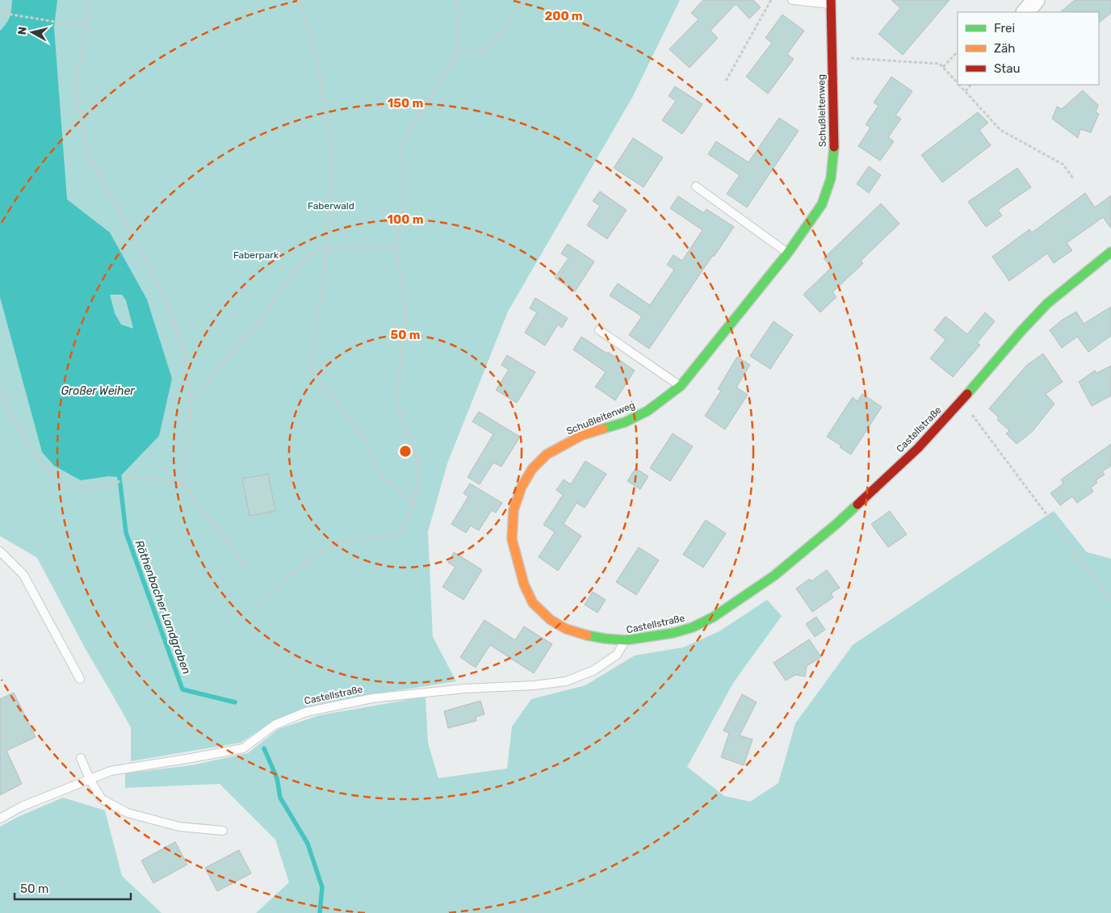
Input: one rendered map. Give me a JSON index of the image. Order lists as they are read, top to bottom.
{
  "streets": {
    "street": ["Schußleitenweg", "Castellstraße"]
  },
  "crossings": [
    ["Schußleitenweg", "Castellstraße"]
  ],
  "water": ["Großer Weiher", "Röthenbacher Landgraben"],
  "parks": ["Faberwald", "Faberpark"],
  "legend": ["Frei", "Zäh", "Stau"],
  "scale_bar": "50 m",
  "north": "left",
  "rings": [
    "200 m",
    "150 m",
    "100 m",
    "50 m"
  ]
}
